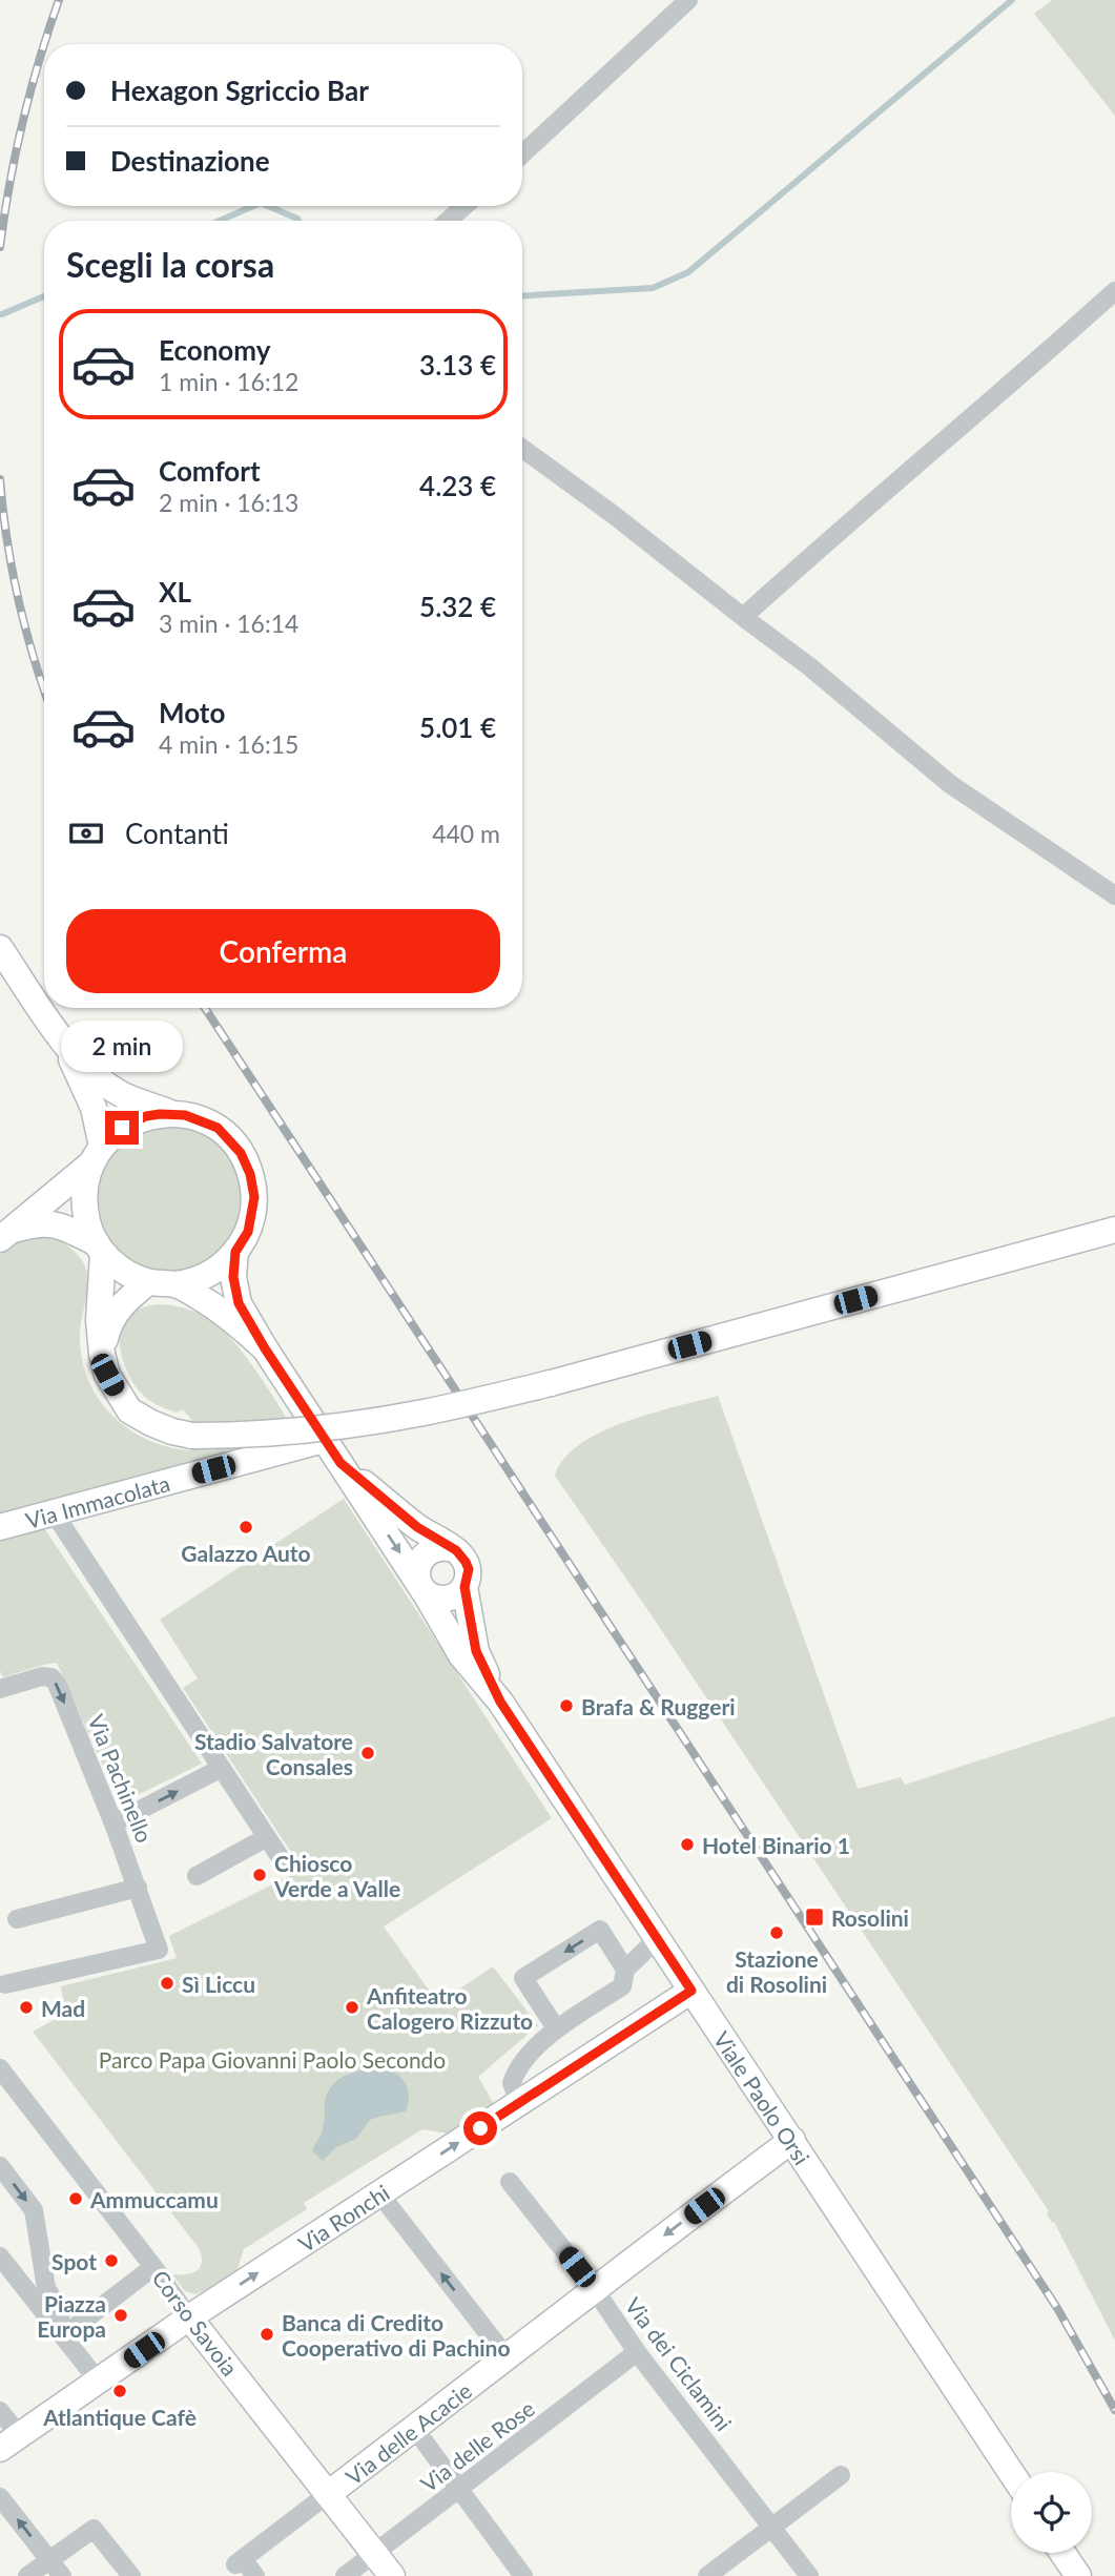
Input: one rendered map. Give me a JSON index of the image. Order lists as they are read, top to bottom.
{
  "streets": {
    "main road": [
      "Via Immacolata",
      "Viale Paolo Orsi",
      "Via Ronchi",
      "Corso Savoia",
      "Via delle Acacie"
    ],
    "street": ["Via Pachinello", "Via dei Ciclamini", "Via delle Rose"]
  },
  "crossings": [
    ["Viale Paolo Orsi", "Via Ronchi"],
    ["Viale Paolo Orsi", "Via delle Acacie"],
    ["Via Ronchi", "Corso Savoia"],
    ["Corso Savoia", "Via delle Acacie"],
    ["Corso Savoia", "Via delle Rose"],
    ["Via dei Ciclamini", "Via delle Acacie"],
    ["Via dei Ciclamini", "Via delle Rose"]
  ],
  "one_way": ["Via Ronchi"],
  "parks": ["Parco Papa Giovanni Paolo Secondo"],
  "places": {
    "other": [
      "Galazzo Auto",
      "Brafa & Ruggeri",
      "Stadio Salvatore Consales",
      "Hotel Binario 1",
      "Chiosco Verde a Valle",
      "Stazione di Rosolini",
      "Sì Liccu",
      "Mad",
      "Anfiteatro Calogero Rizzuto",
      "Ammuccamu",
      "Spot",
      "Piazza Europa",
      "Banca di Credito Cooperativo di Pachino",
      "Atlantique Cafè"
    ],
    "transit": ["Rosolini"]
  },
  "page": {
    "banner": ["Hexagon Sgriccio Bar", "Destinazione"],
    "heading": "Scegli la corsa",
    "list": [
      {
        "name": "Economy",
        "note": "1 min · 16:12",
        "value": "3.13 €"
      },
      {
        "name": "Comfort",
        "note": "2 min · 16:13",
        "value": "4.23 €"
      },
      {
        "name": "XL",
        "note": "3 min · 16:14",
        "value": "5.32 €"
      },
      {
        "name": "Moto",
        "note": "4 min · 16:15",
        "value": "5.01 €"
      }
    ],
    "pay": ["Contanti", "440 m"],
    "buttons": "Conferma",
    "bubble": "2 min"
  }
}
